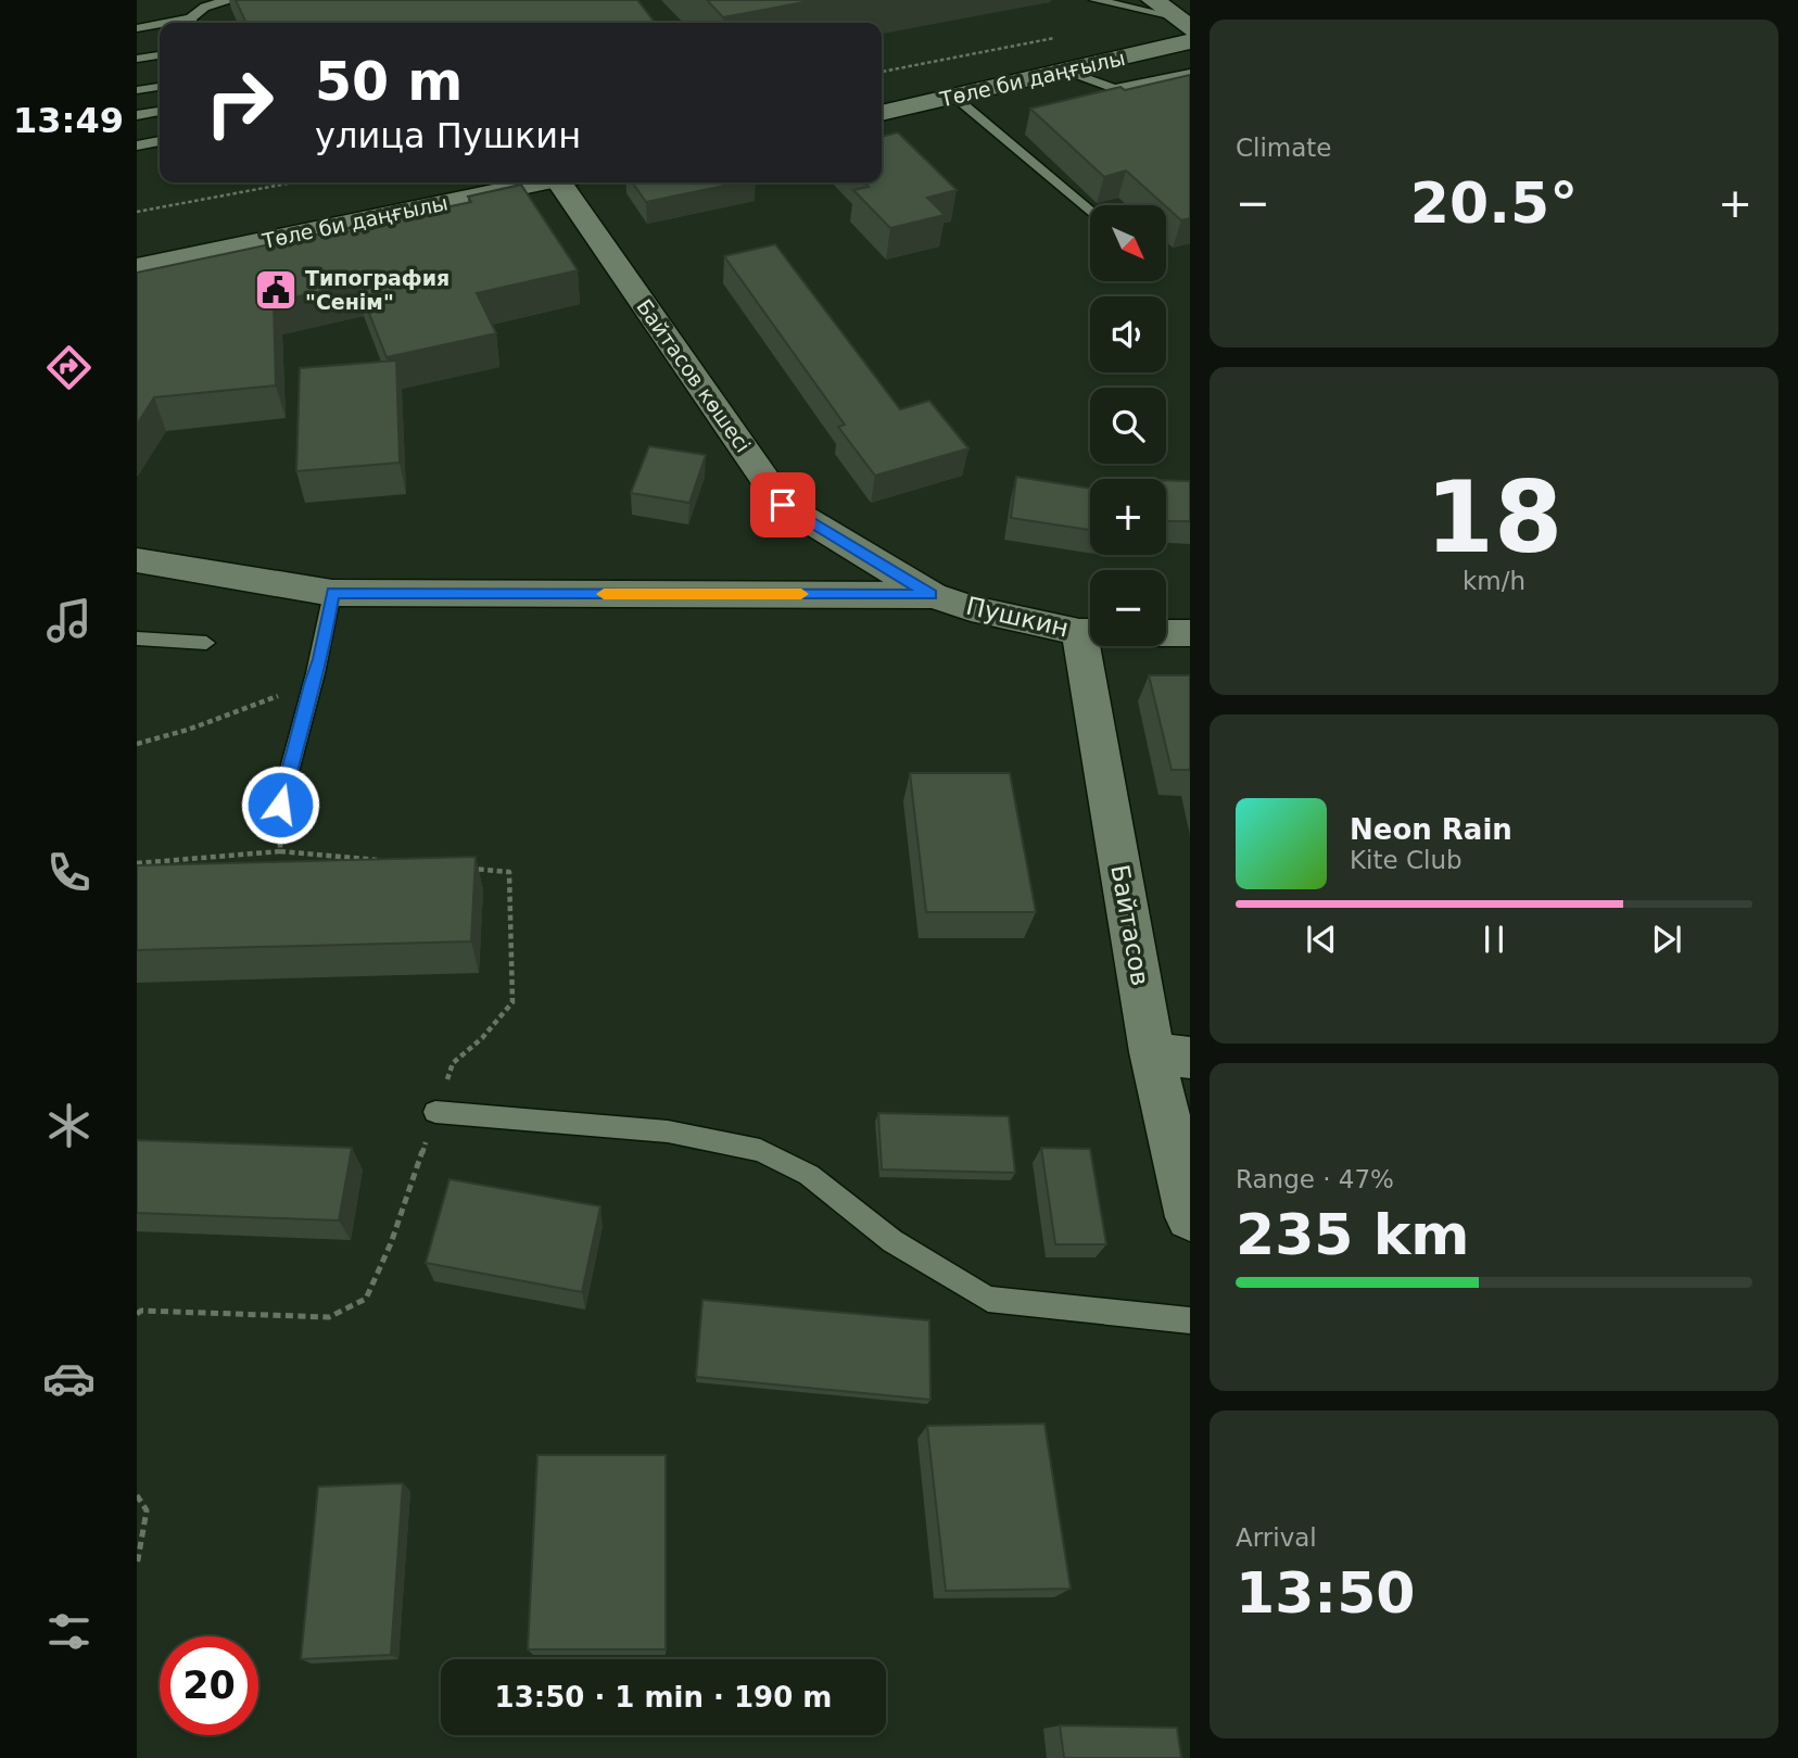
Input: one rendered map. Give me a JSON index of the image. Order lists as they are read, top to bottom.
{
  "streets": {
    "street": [
      "Төле би даңғылы",
      "Байтасов көшесі",
      "Пушкин",
      "Байтасов"
    ]
  },
  "crossings": [
    ["Байтасов көшесі", "Пушкин"]
  ],
  "places": {
    "public building": ["Типография \"Сенім\""]
  },
  "north": "bottom right",
  "page": {
    "tabs": "13:49",
    "tile": [
      "Climate",
      ["18", "km/h"],
      ["Range · 47%", "235 km"],
      ["Arrival", "13:50"]
    ],
    "turn": ["50 m", "улица Пушкин"],
    "heat": ["−", "20.5°", "+"],
    "map_buttons": ["+", "−"],
    "song": ["Neon Rain", "Kite Club"],
    "limit": "20",
    "trip": "13:50 · 1 min · 190 m"
  }
}
